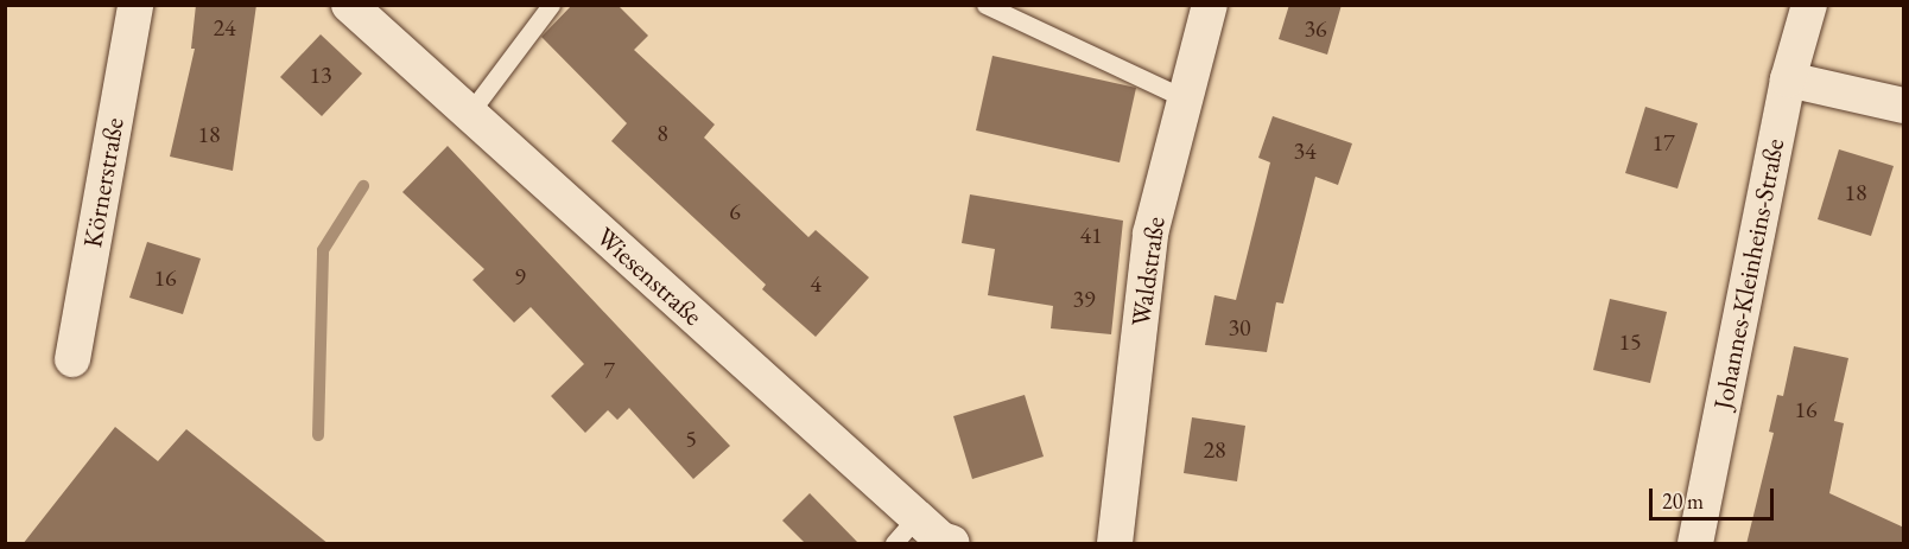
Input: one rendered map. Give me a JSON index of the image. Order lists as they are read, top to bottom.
{
  "streets": {
    "street": [
      "Körnerstraße",
      "Waldstraße",
      "Johannes-Kleinheins-Straße",
      "Wiesenstraße"
    ]
  },
  "house_numbers": [
    "24",
    "36",
    "13",
    "8",
    "18",
    "17",
    "34",
    "18",
    "6",
    "41",
    "9",
    "16",
    "4",
    "39",
    "30",
    "15",
    "7",
    "16",
    "5",
    "28"
  ],
  "scale_bar": "20 m"
}
